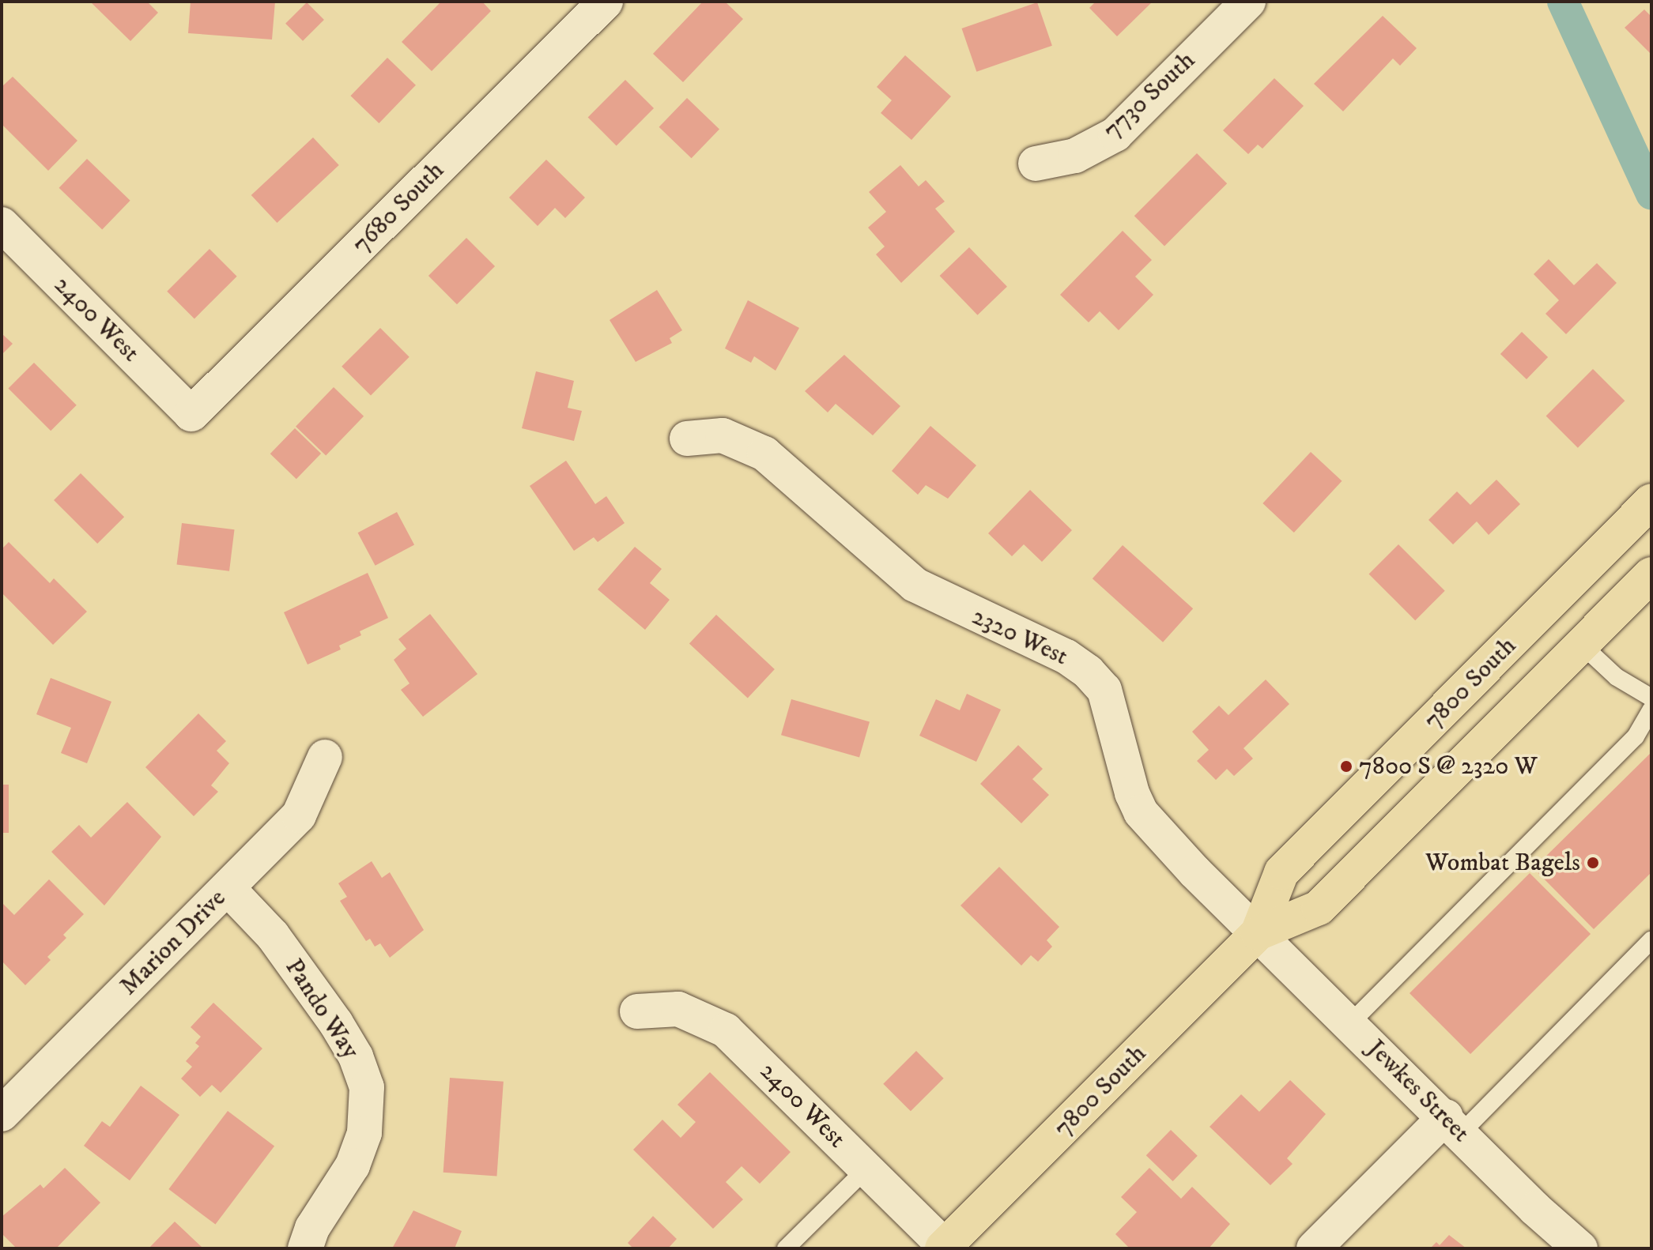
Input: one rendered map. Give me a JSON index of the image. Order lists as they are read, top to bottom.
{
  "streets": {
    "main road": ["7800 South"],
    "street": [
      "7730 South",
      "7680 South",
      "2400 West",
      "2320 West",
      "Marion Drive",
      "Pando Way",
      "Jewkes Street"
    ]
  },
  "crossings": [
    ["7680 South", "2400 West"],
    ["2400 West", "7800 South"],
    ["2320 West", "7800 South"],
    ["2320 West", "Jewkes Street"],
    ["7800 South", "Jewkes Street"],
    ["Marion Drive", "Pando Way"]
  ],
  "places": ["7800 S @ 2320 W", "Wombat Bagels"]
}
